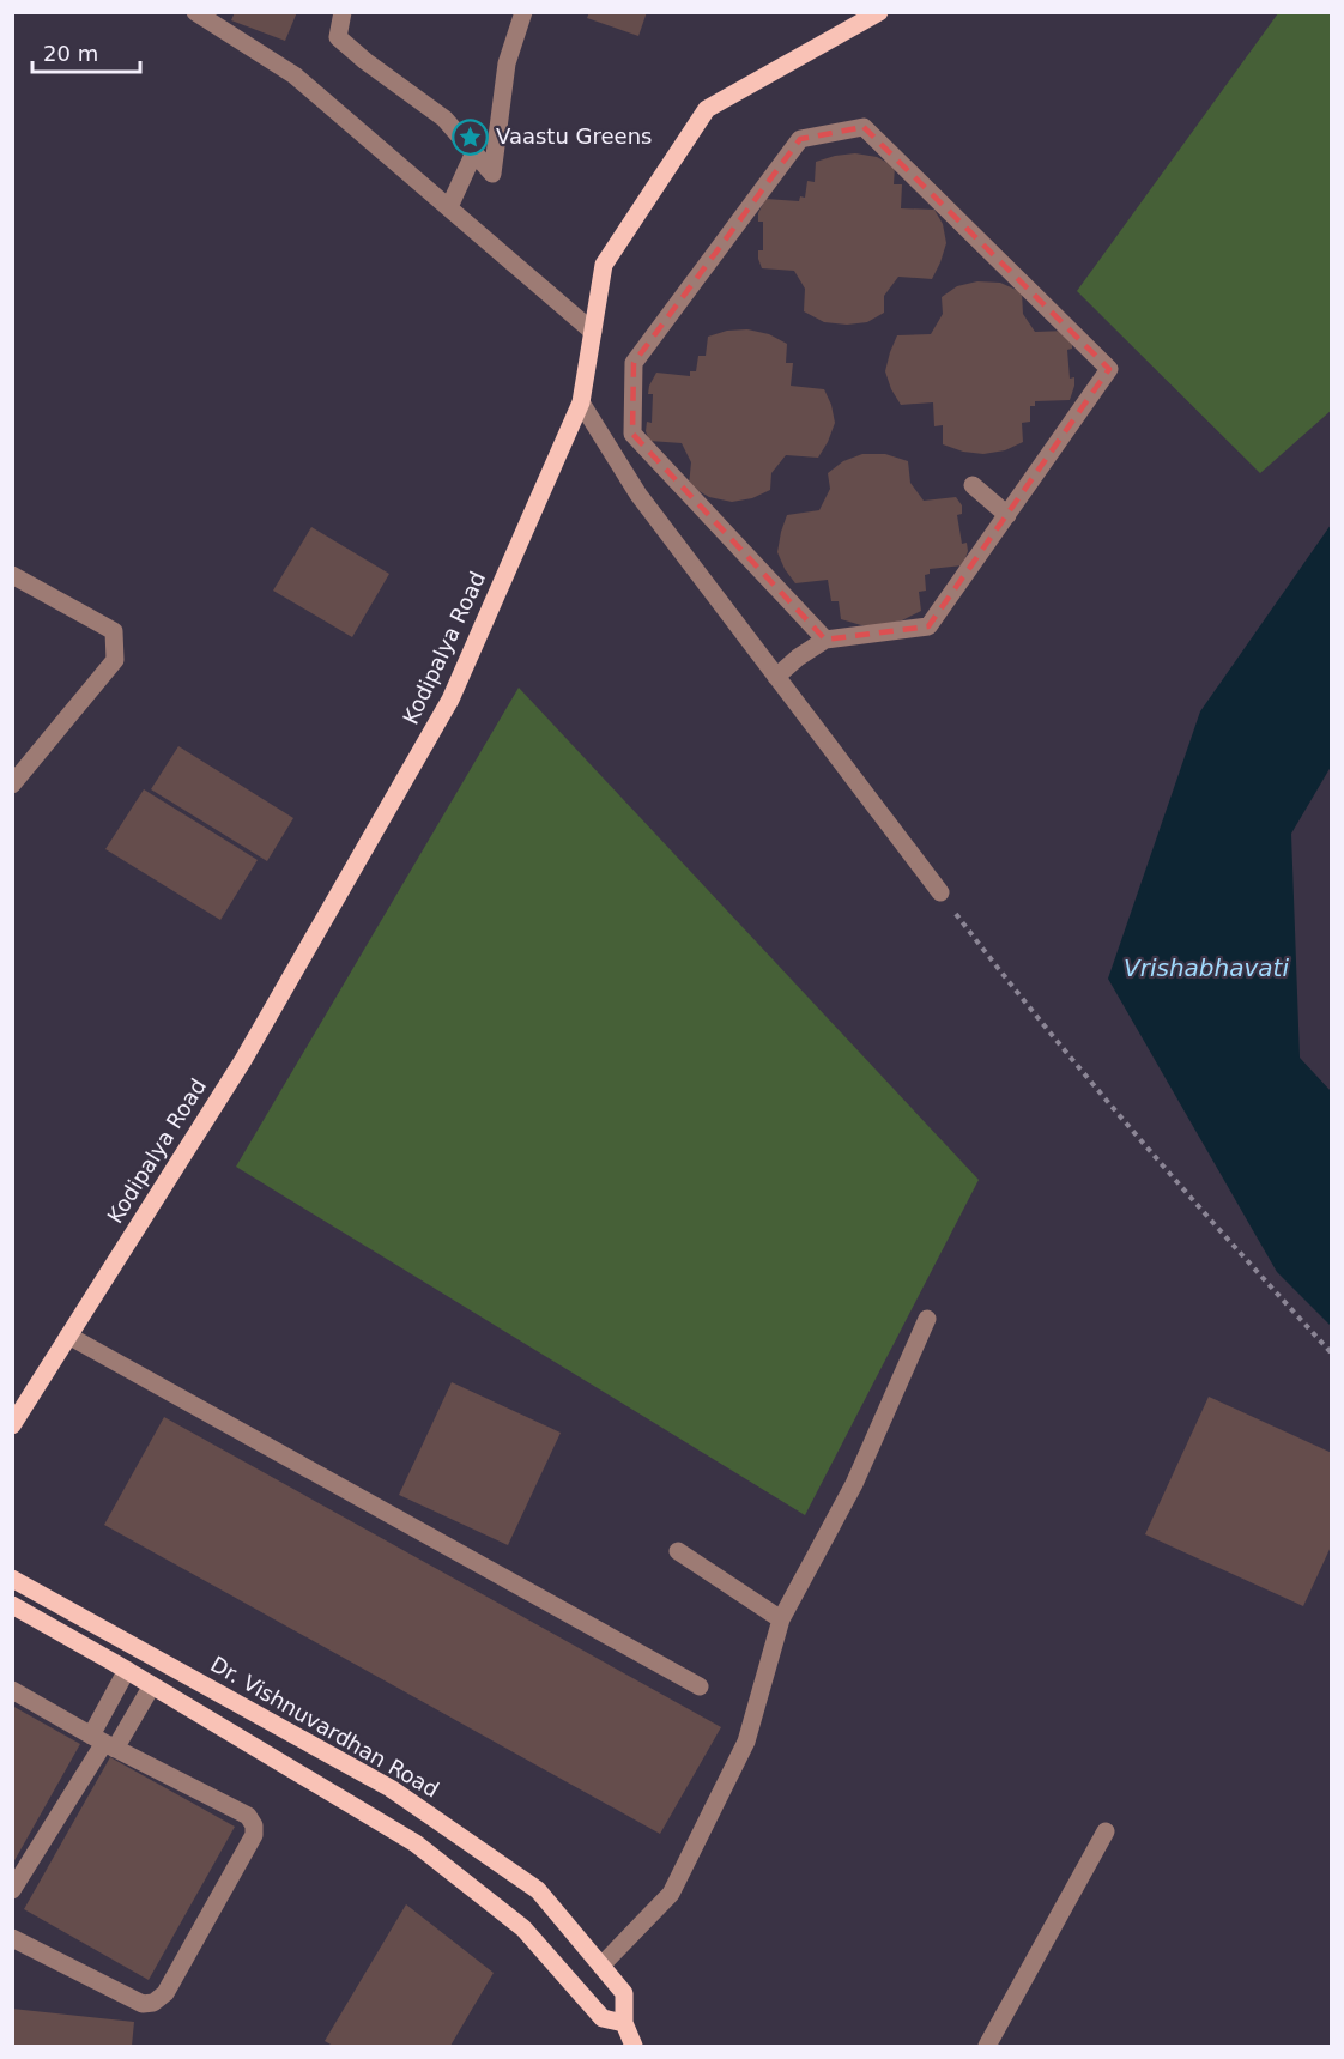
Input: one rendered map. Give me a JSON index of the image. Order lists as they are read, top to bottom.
{
  "streets": {
    "main road": ["Kodipalya Road", "Dr. Vishnuvardhan Road"]
  },
  "water": ["Vrishabhavati"],
  "places": {
    "place": ["Vaastu Greens"]
  },
  "scale_bar": "20 m"
}
